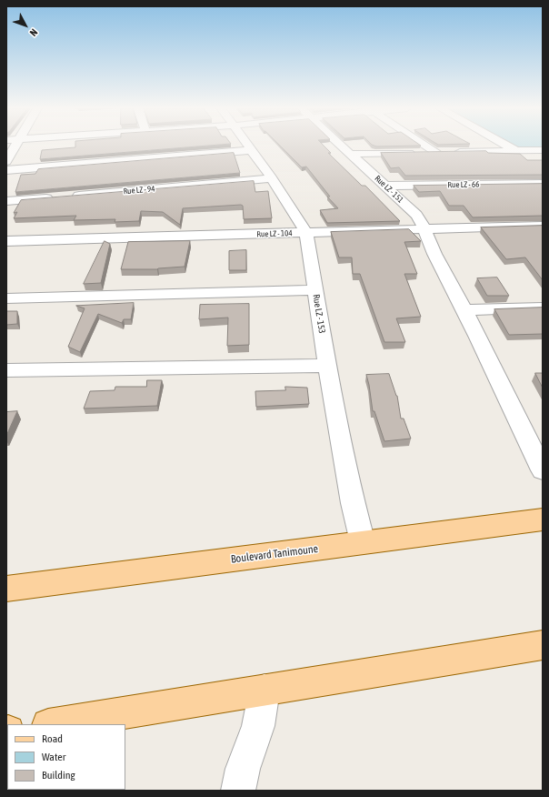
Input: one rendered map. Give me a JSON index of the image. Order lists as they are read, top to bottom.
{
  "streets": {
    "main road": ["Boulevard Tanimoune"],
    "street": [
      "Rue LZ - 66",
      "Rue LZ - 151",
      "Rue LZ - 94",
      "Rue LZ - 104",
      "Rue LZ - 153"
    ]
  },
  "crossings": [
    ["Rue LZ - 66", "Rue LZ - 151"],
    ["Rue LZ - 151", "Rue LZ - 104"],
    ["Rue LZ - 94", "Rue LZ - 153"],
    ["Rue LZ - 104", "Rue LZ - 153"],
    ["Rue LZ - 153", "Boulevard Tanimoune"]
  ],
  "legend": ["Road", "Water", "Building"],
  "north": "bottom right"
}
